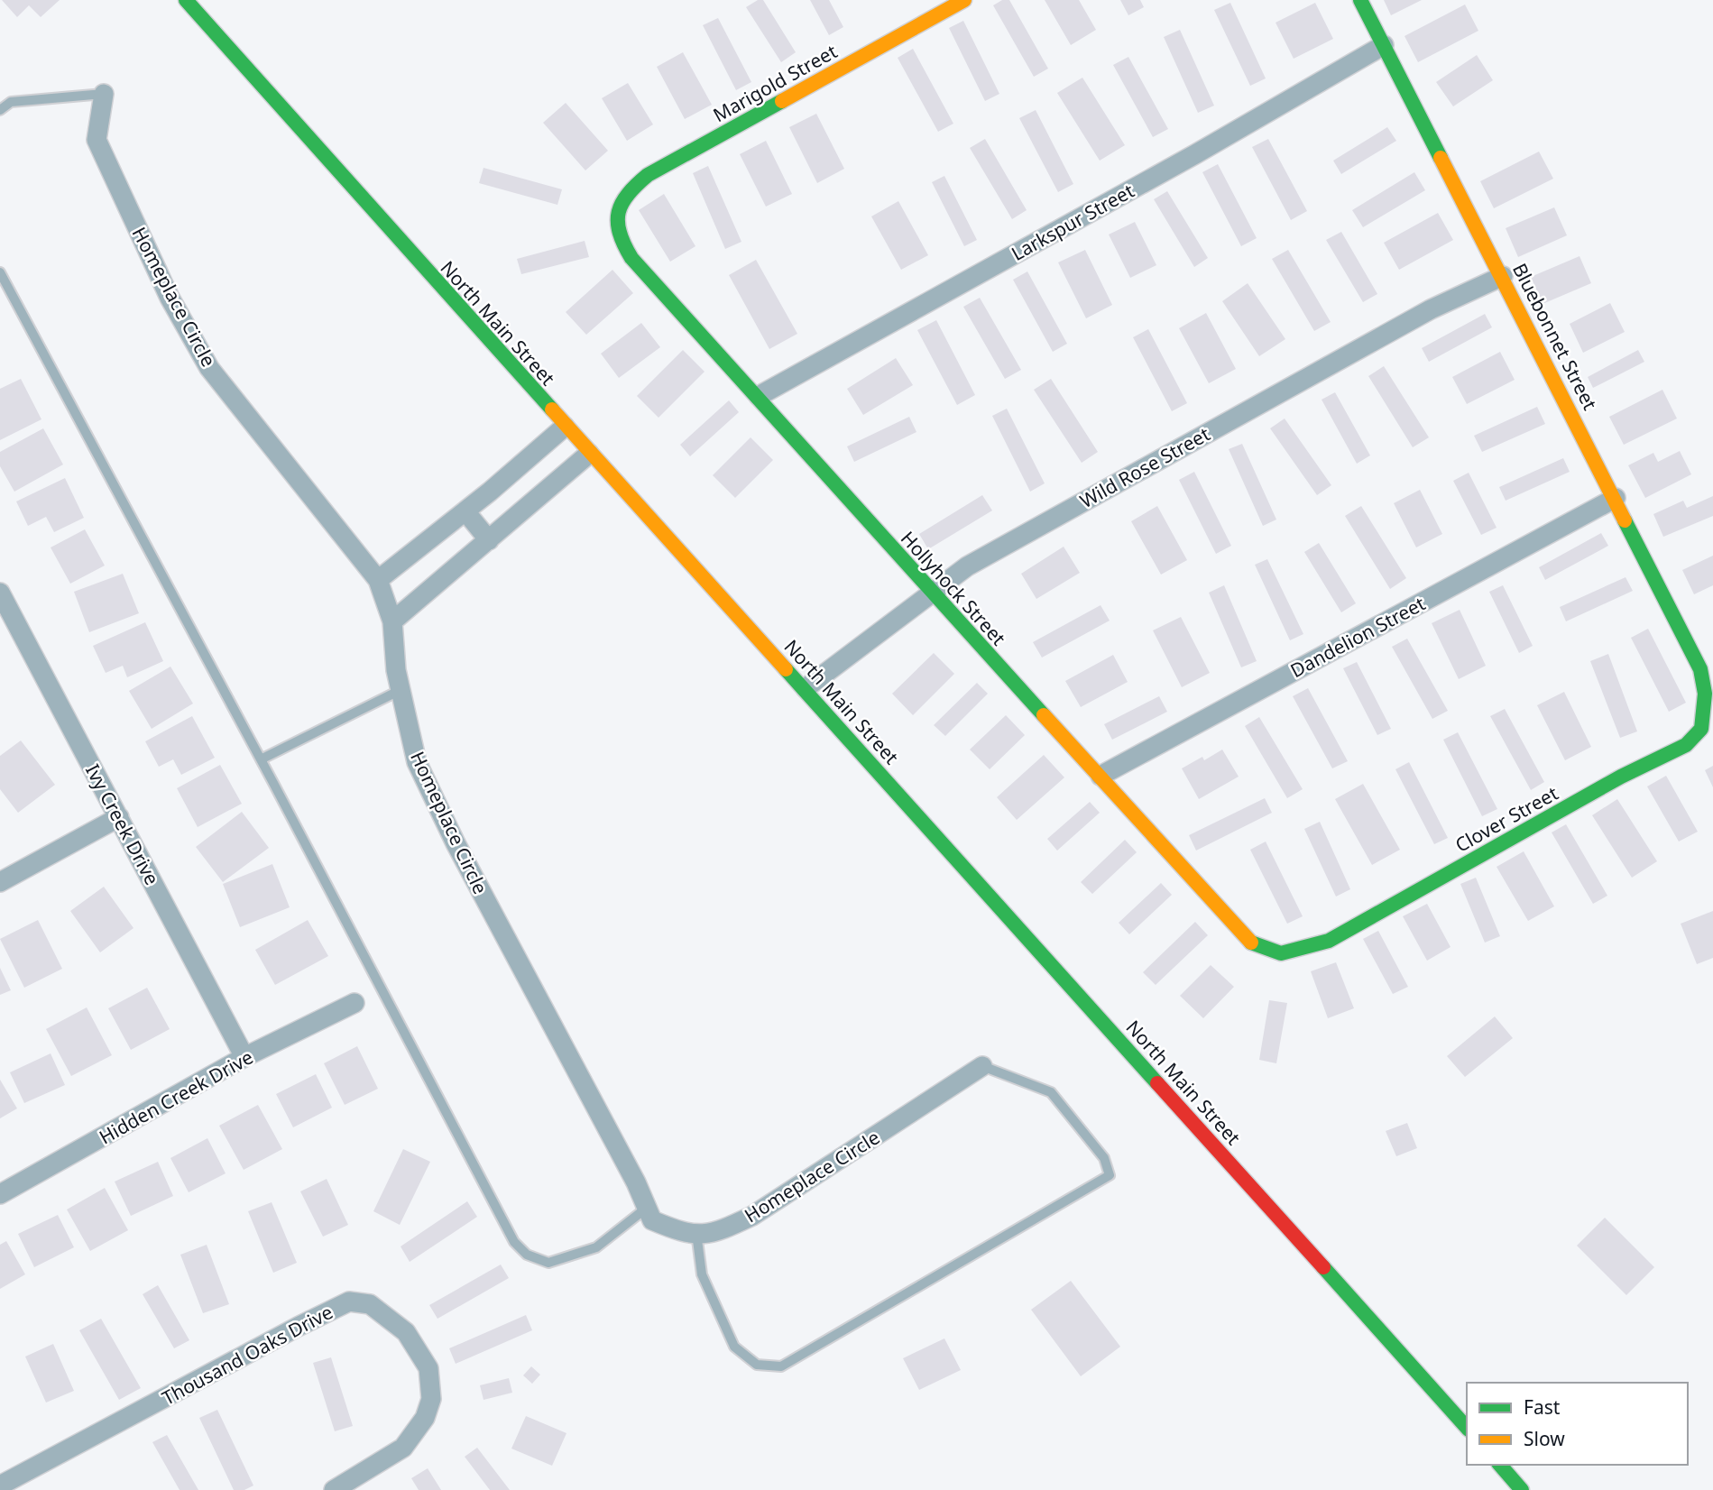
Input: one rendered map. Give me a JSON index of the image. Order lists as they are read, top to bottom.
{
  "streets": {
    "street": [
      "Marigold Street",
      "Larkspur Street",
      "Homeplace Circle",
      "North Main Street",
      "Bluebonnet Street",
      "Wild Rose Street",
      "Hollyhock Street",
      "Dandelion Street",
      "Clover Street",
      "Ivy Creek Drive",
      "Hidden Creek Drive",
      "Thousand Oaks Drive"
    ]
  },
  "crossings": [
    ["Marigold Street", "Hollyhock Street"],
    ["Larkspur Street", "Bluebonnet Street"],
    ["Larkspur Street", "Hollyhock Street"],
    ["North Main Street", "Wild Rose Street"],
    ["Bluebonnet Street", "Wild Rose Street"],
    ["Bluebonnet Street", "Dandelion Street"],
    ["Bluebonnet Street", "Clover Street"],
    ["Wild Rose Street", "Hollyhock Street"],
    ["Hollyhock Street", "Dandelion Street"],
    ["Hollyhock Street", "Clover Street"],
    ["Ivy Creek Drive", "Hidden Creek Drive"]
  ],
  "legend": ["Fast", "Slow"]
}
